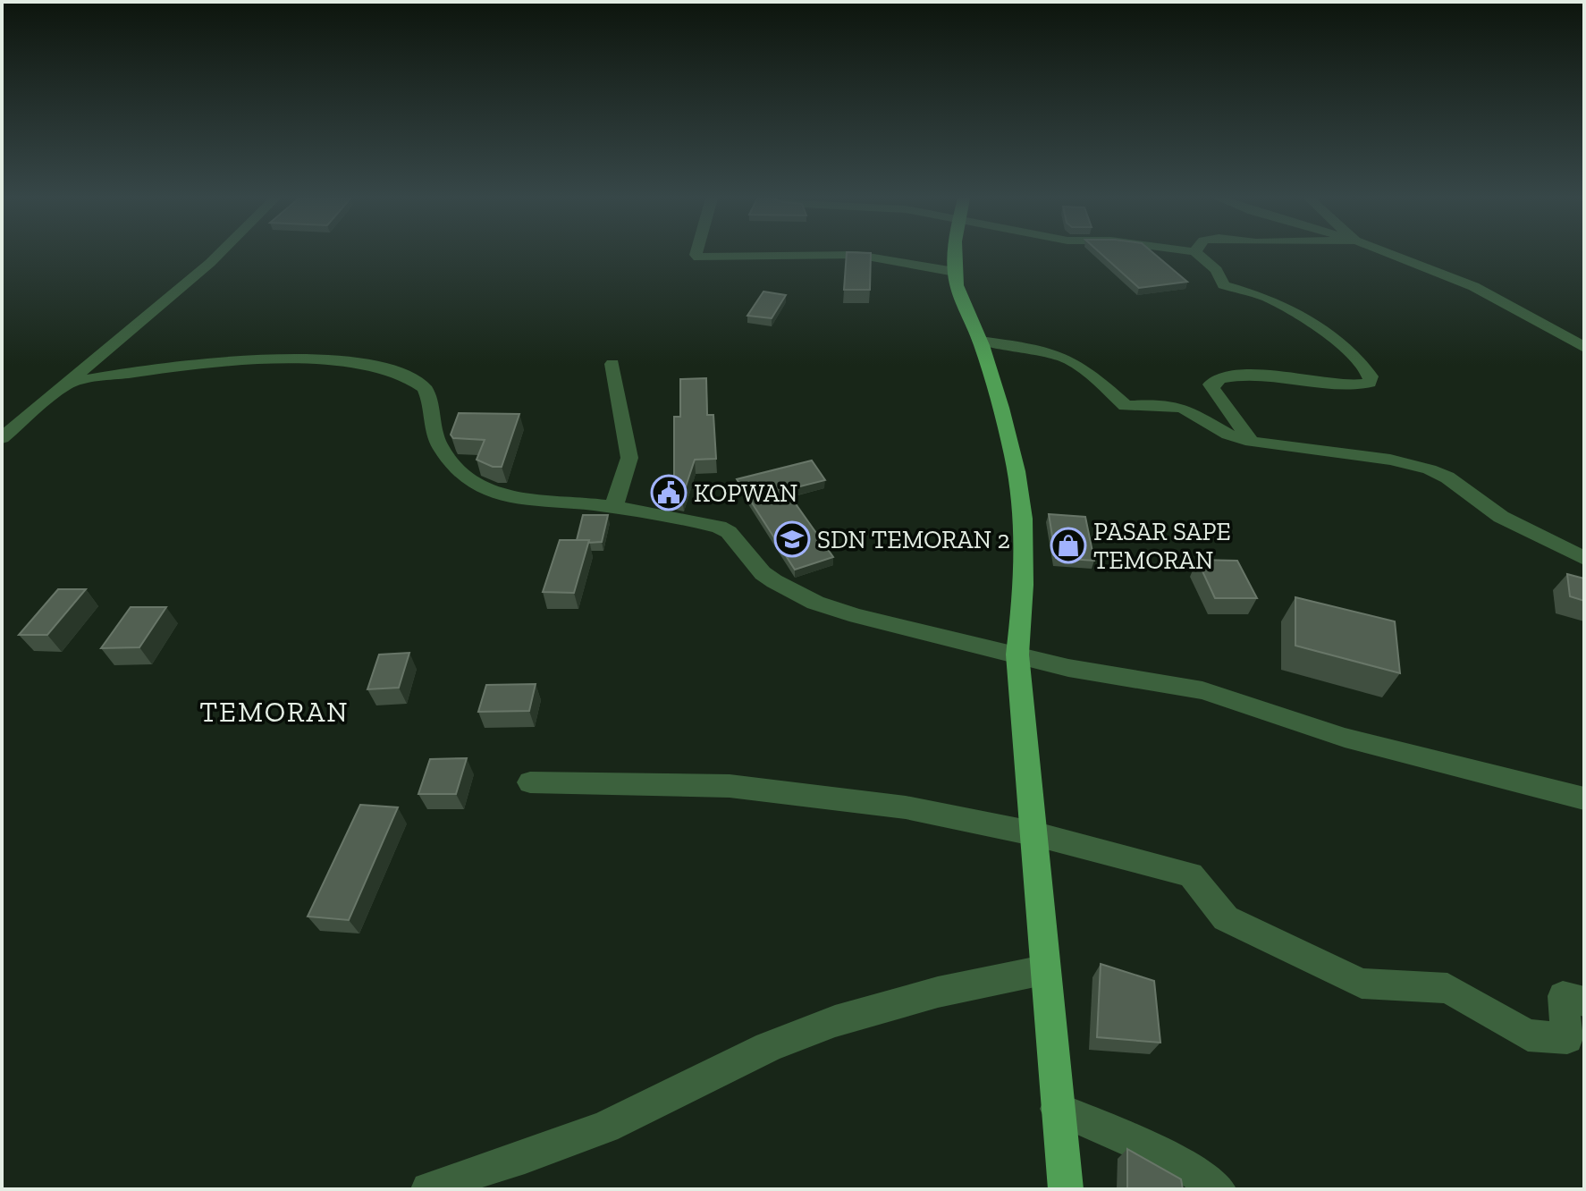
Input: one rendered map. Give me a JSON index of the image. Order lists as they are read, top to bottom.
{
  "districts": ["TEMORAN"],
  "places": {
    "public building": ["KOPWAN"],
    "school or university": ["SDN TEMORAN 2"],
    "shop": ["PASAR SAPE TEMORAN"]
  }
}
